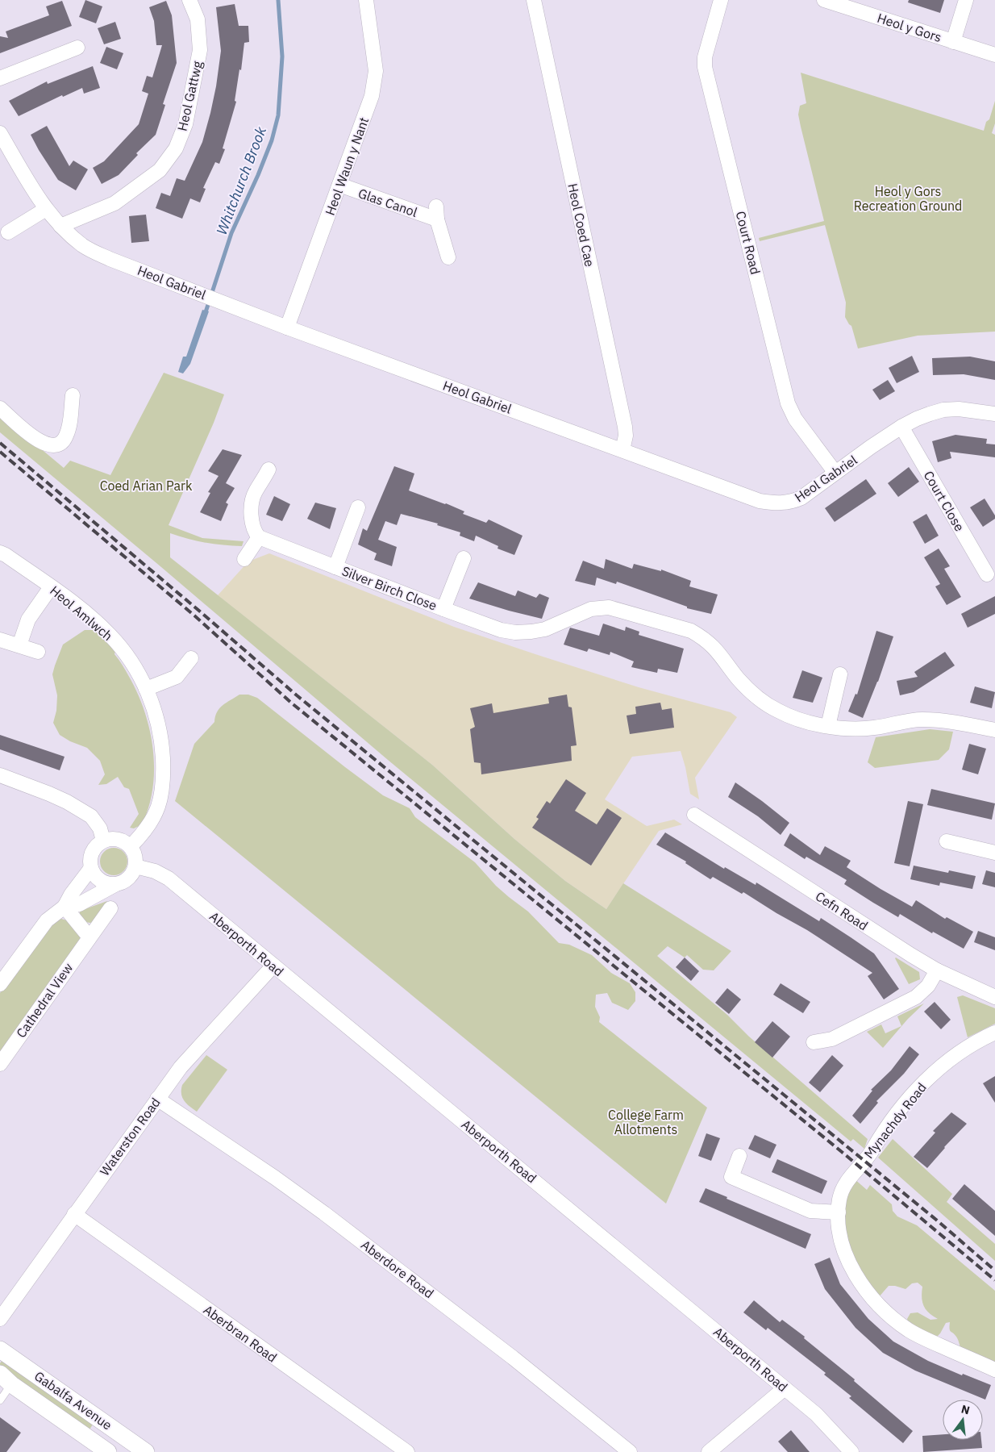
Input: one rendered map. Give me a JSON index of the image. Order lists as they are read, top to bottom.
{
  "streets": {
    "street": [
      "Heol y Gors",
      "Heol Gattwg",
      "Heol Waun y Nant",
      "Glas Canol",
      "Heol Coed Cae",
      "Court Road",
      "Heol Gabriel",
      "Court Close",
      "Silver Birch Close",
      "Heol Amlwch",
      "Cefn Road",
      "Aberporth Road",
      "Cathedral View",
      "Mynachdy Road",
      "Waterston Road",
      "Aberdore Road",
      "Aberbran Road",
      "Gabalfa Avenue"
    ]
  },
  "crossings": [
    ["Heol Gattwg", "Heol Gabriel"],
    ["Heol Waun y Nant", "Glas Canol"],
    ["Heol Waun y Nant", "Heol Gabriel"],
    ["Heol Coed Cae", "Heol Gabriel"],
    ["Court Road", "Heol Gabriel"],
    ["Heol Gabriel", "Court Close"],
    ["Heol Amlwch", "Aberporth Road"],
    ["Aberporth Road", "Waterston Road"],
    ["Waterston Road", "Aberdore Road"],
    ["Waterston Road", "Aberbran Road"]
  ],
  "water": ["Whitchurch Brook"],
  "parks": ["Heol y Gors Recreation Ground", "Coed Arian Park", "College Farm Allotments"],
  "north": "top"
}
